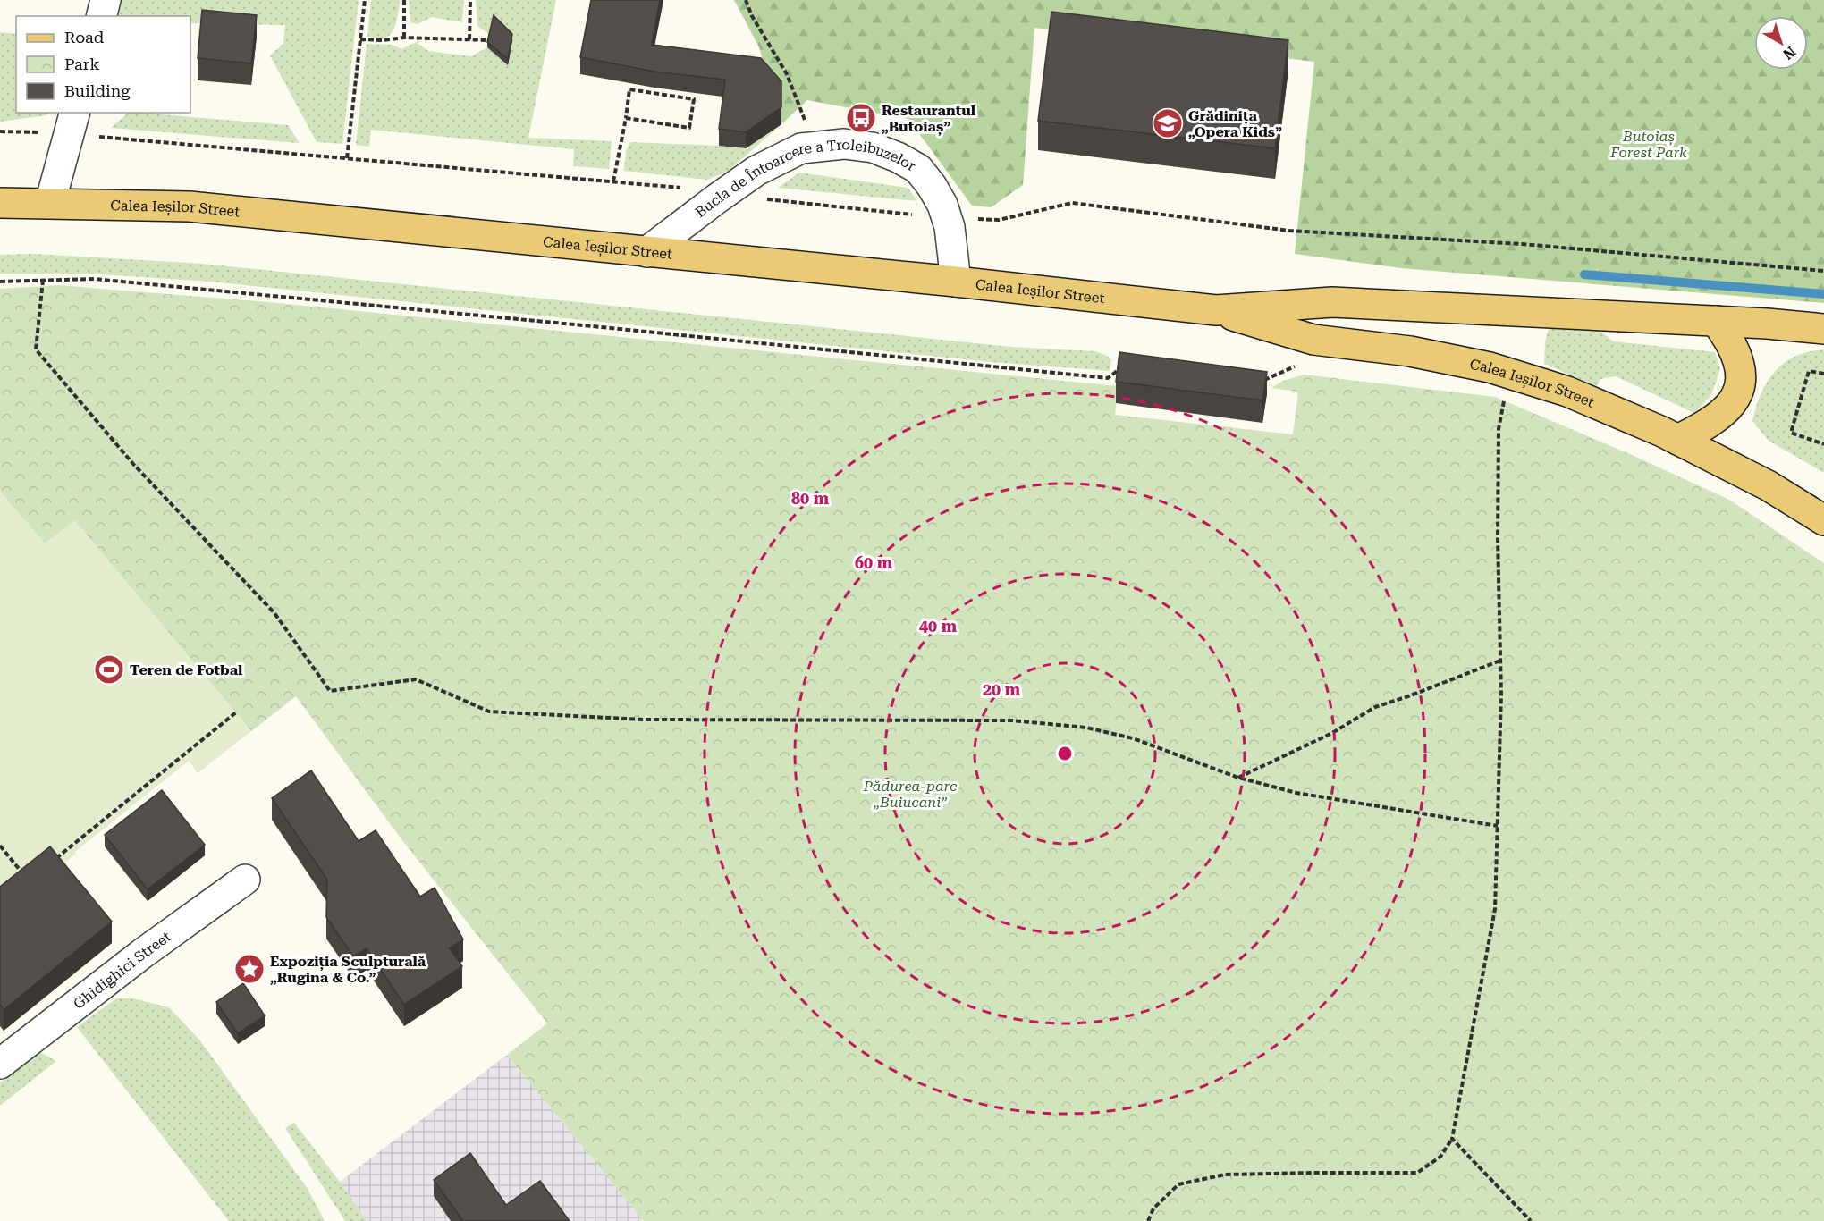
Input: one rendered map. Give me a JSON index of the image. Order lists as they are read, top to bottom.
{
  "streets": {
    "main road": ["Calea Ieșilor Street"],
    "lane": ["Bucla de Întoarcere a Troleibuzelor", "Ghidighici Street"]
  },
  "crossings": [
    ["Bucla de Întoarcere a Troleibuzelor", "Calea Ieșilor Street"]
  ],
  "parks": ["Butoiaș Forest Park", "Pădurea-parc „Buiucani”"],
  "places": {
    "bus stop": ["Restaurantul „Butoiaș”"],
    "school or university": ["Grădinița „Opera Kids”"],
    "sports": ["Teren de Fotbal"],
    "place": ["Expoziția Sculpturală „Rugina & Co.”"]
  },
  "legend": ["Road", "Park", "Building"],
  "north": "bottom right",
  "rings": [
    "80 m",
    "60 m",
    "40 m",
    "20 m"
  ]
}
